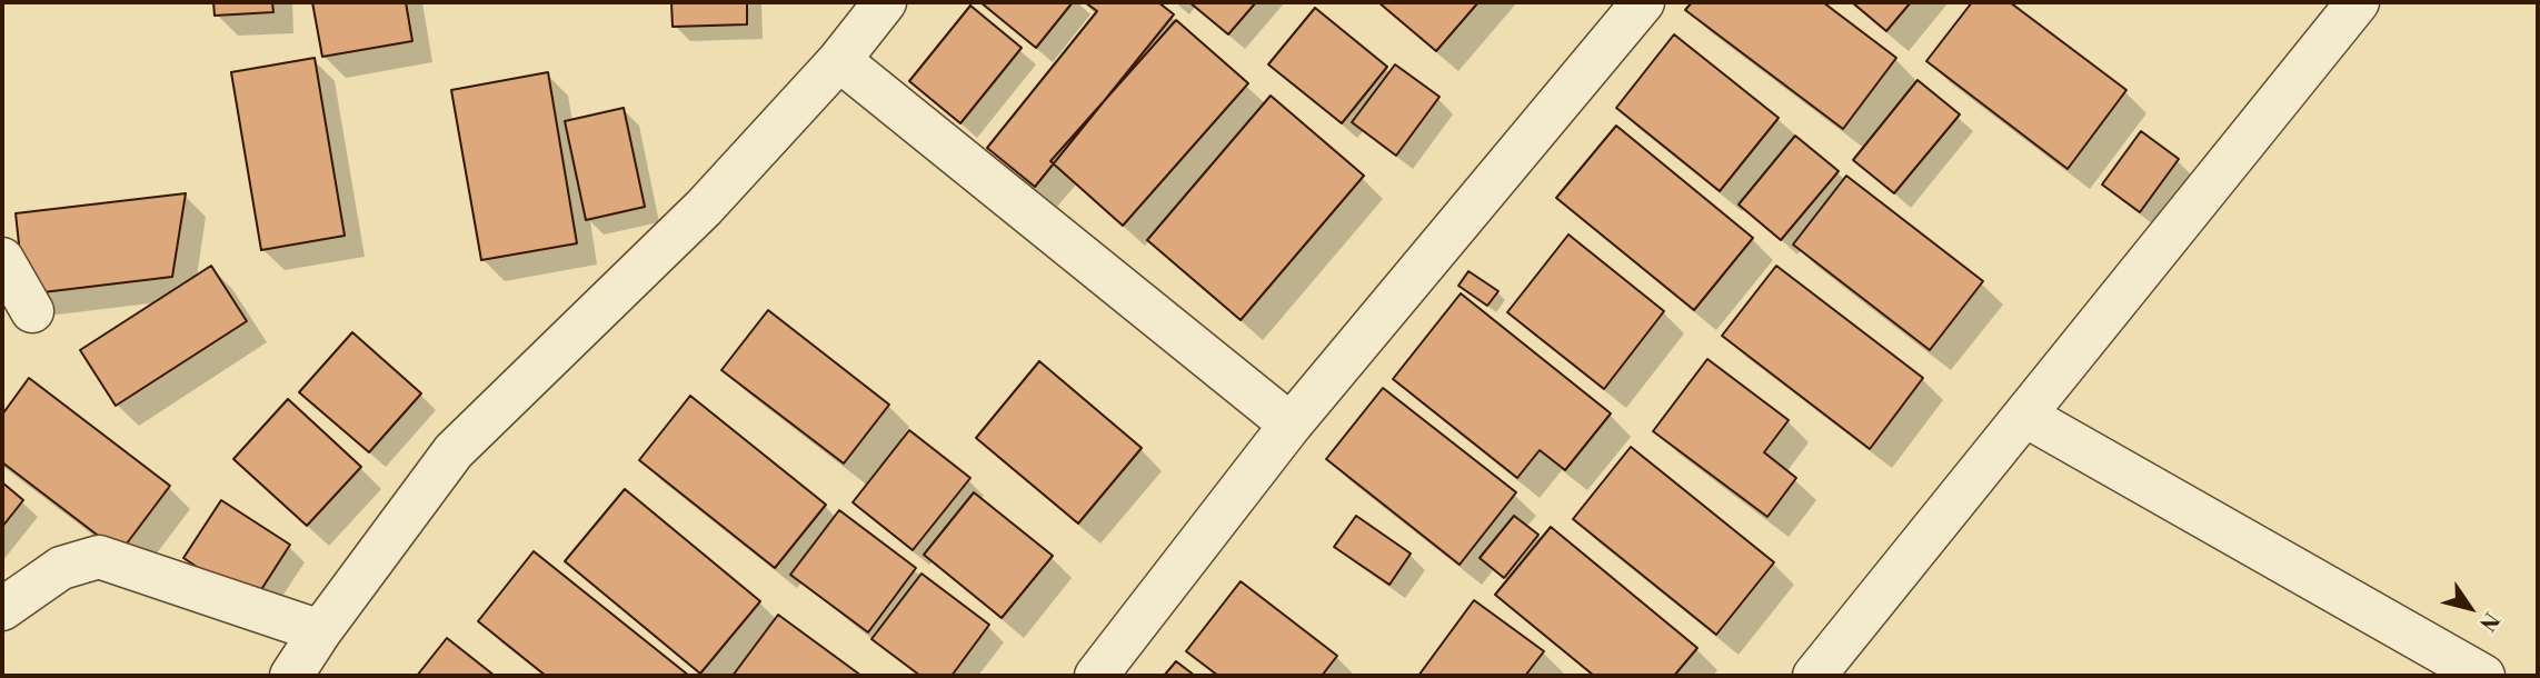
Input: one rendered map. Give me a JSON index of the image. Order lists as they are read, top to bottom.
{
  "north": "bottom right"
}
